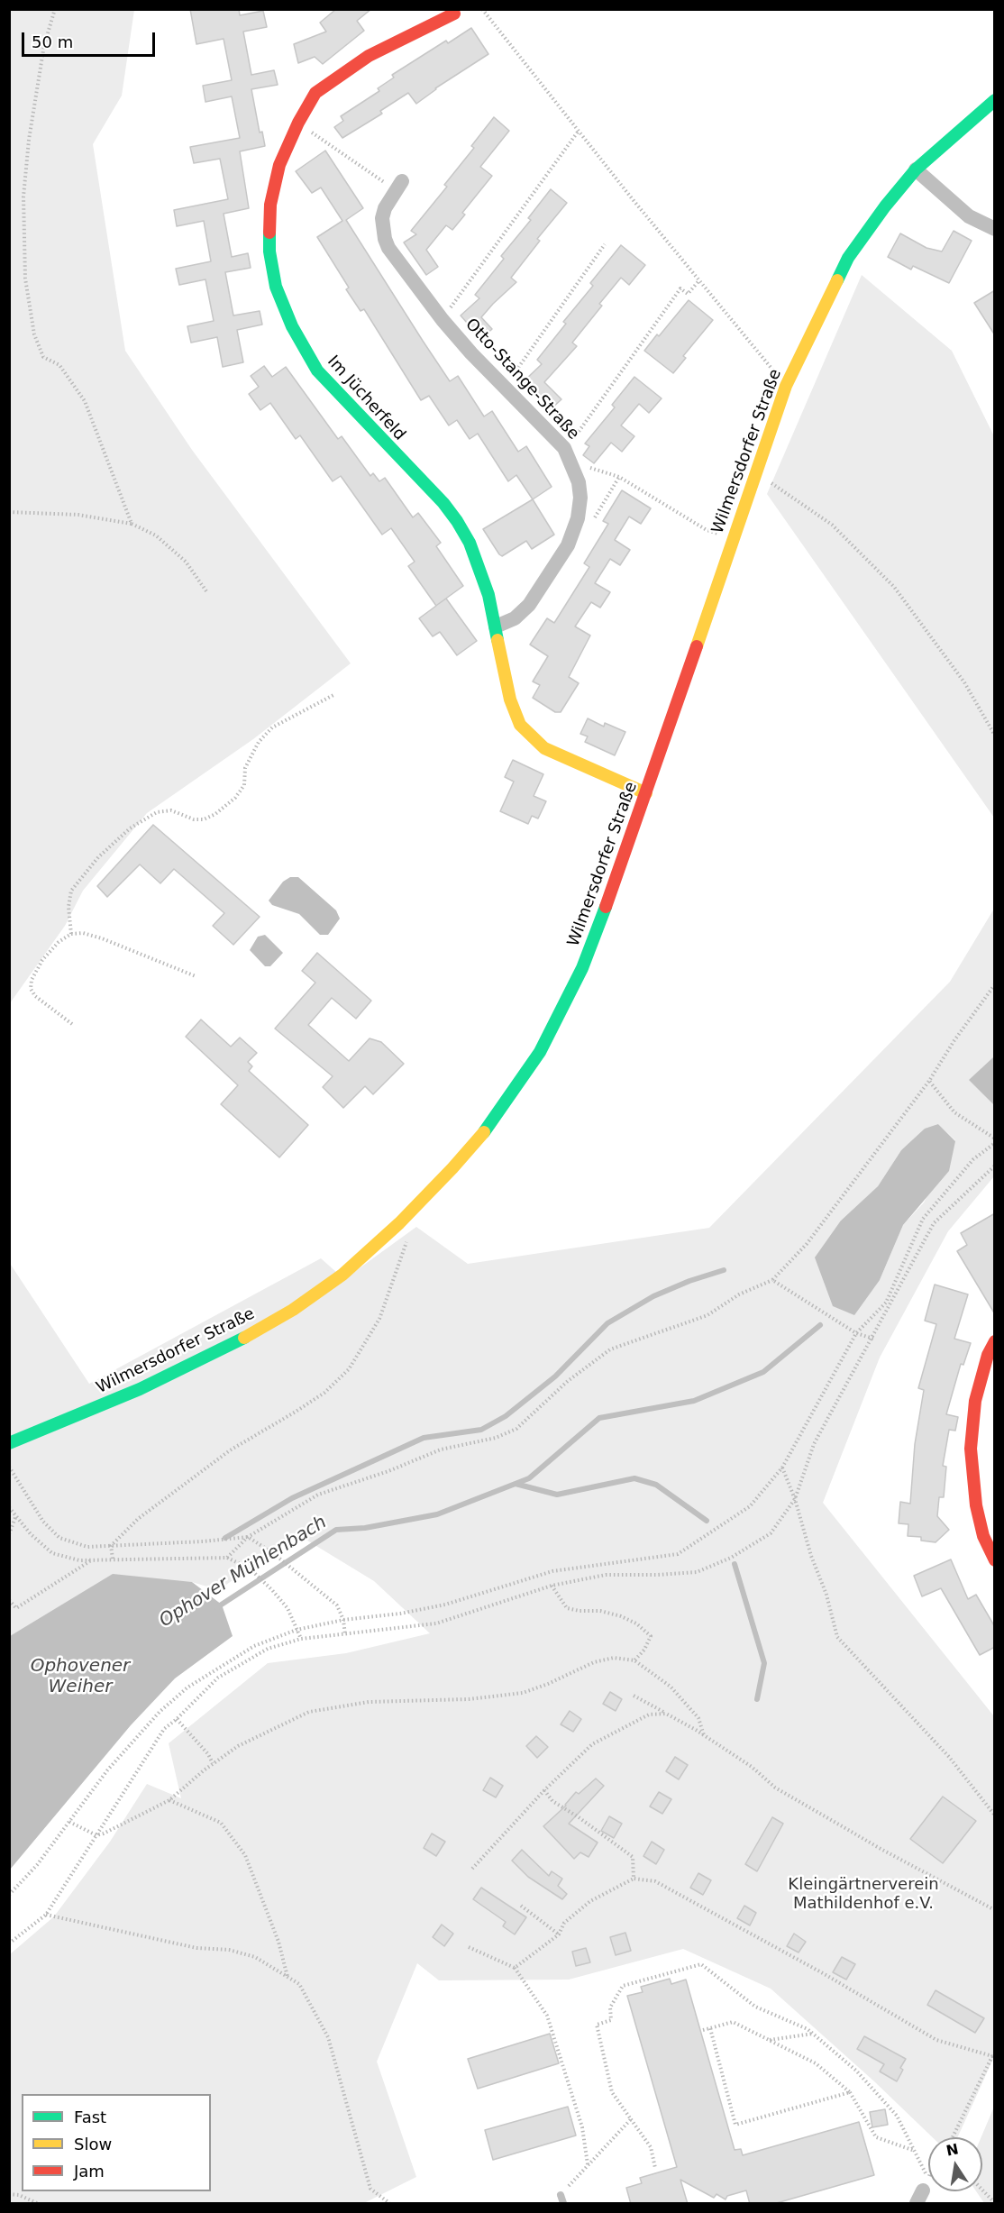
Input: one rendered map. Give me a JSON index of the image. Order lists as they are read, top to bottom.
{
  "streets": {
    "street": ["Otto-Stange-Straße", "Im Jücherfeld", "Wilmersdorfer Straße"]
  },
  "crossings": [
    ["Otto-Stange-Straße", "Im Jücherfeld"],
    ["Im Jücherfeld", "Wilmersdorfer Straße"]
  ],
  "water": ["Ophover Mühlenbach", "Ophovener Weiher"],
  "parks": ["Kleingärtnerverein Mathildenhof e.V."],
  "legend": ["Fast", "Slow", "Jam"],
  "scale_bar": "50 m",
  "north": "top"
}
